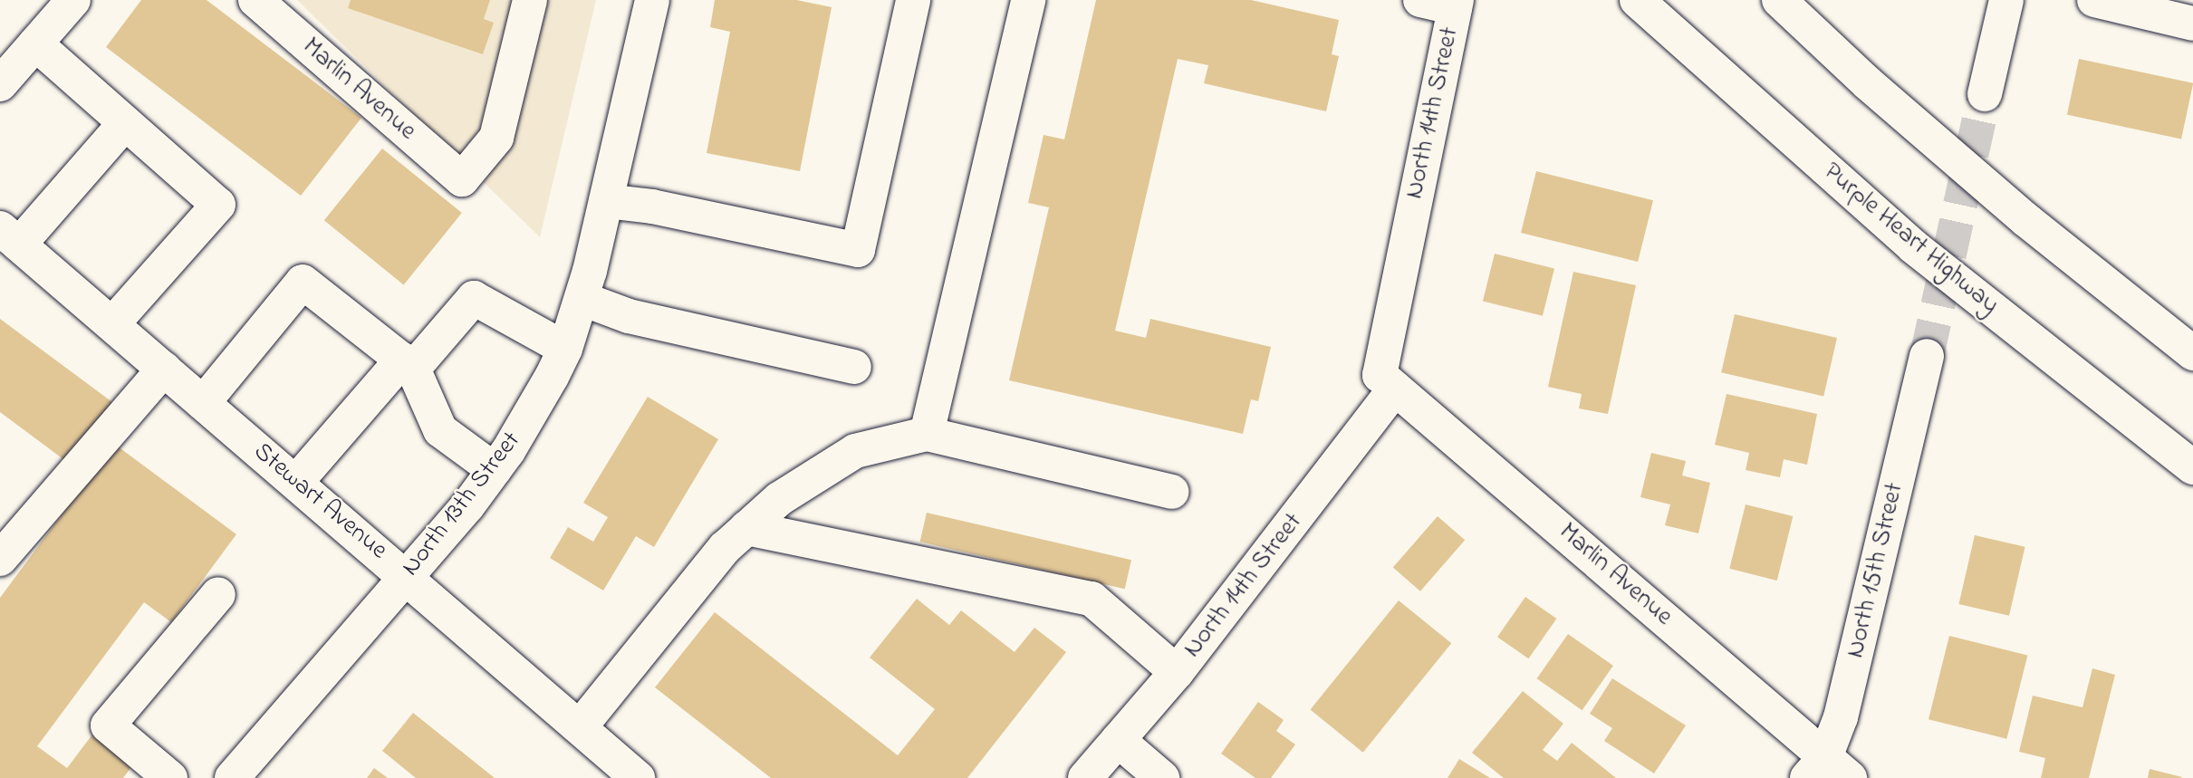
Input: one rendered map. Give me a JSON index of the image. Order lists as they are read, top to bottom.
{
  "streets": {
    "main road": [
      "Marlin Avenue",
      "North 14th Street",
      "Purple Heart Highway",
      "Stewart Avenue",
      "North 13th Street",
      "North 15th Street"
    ]
  },
  "crossings": [
    ["Marlin Avenue", "North 14th Street"],
    ["Marlin Avenue", "North 15th Street"],
    ["Stewart Avenue", "North 13th Street"]
  ]
}
